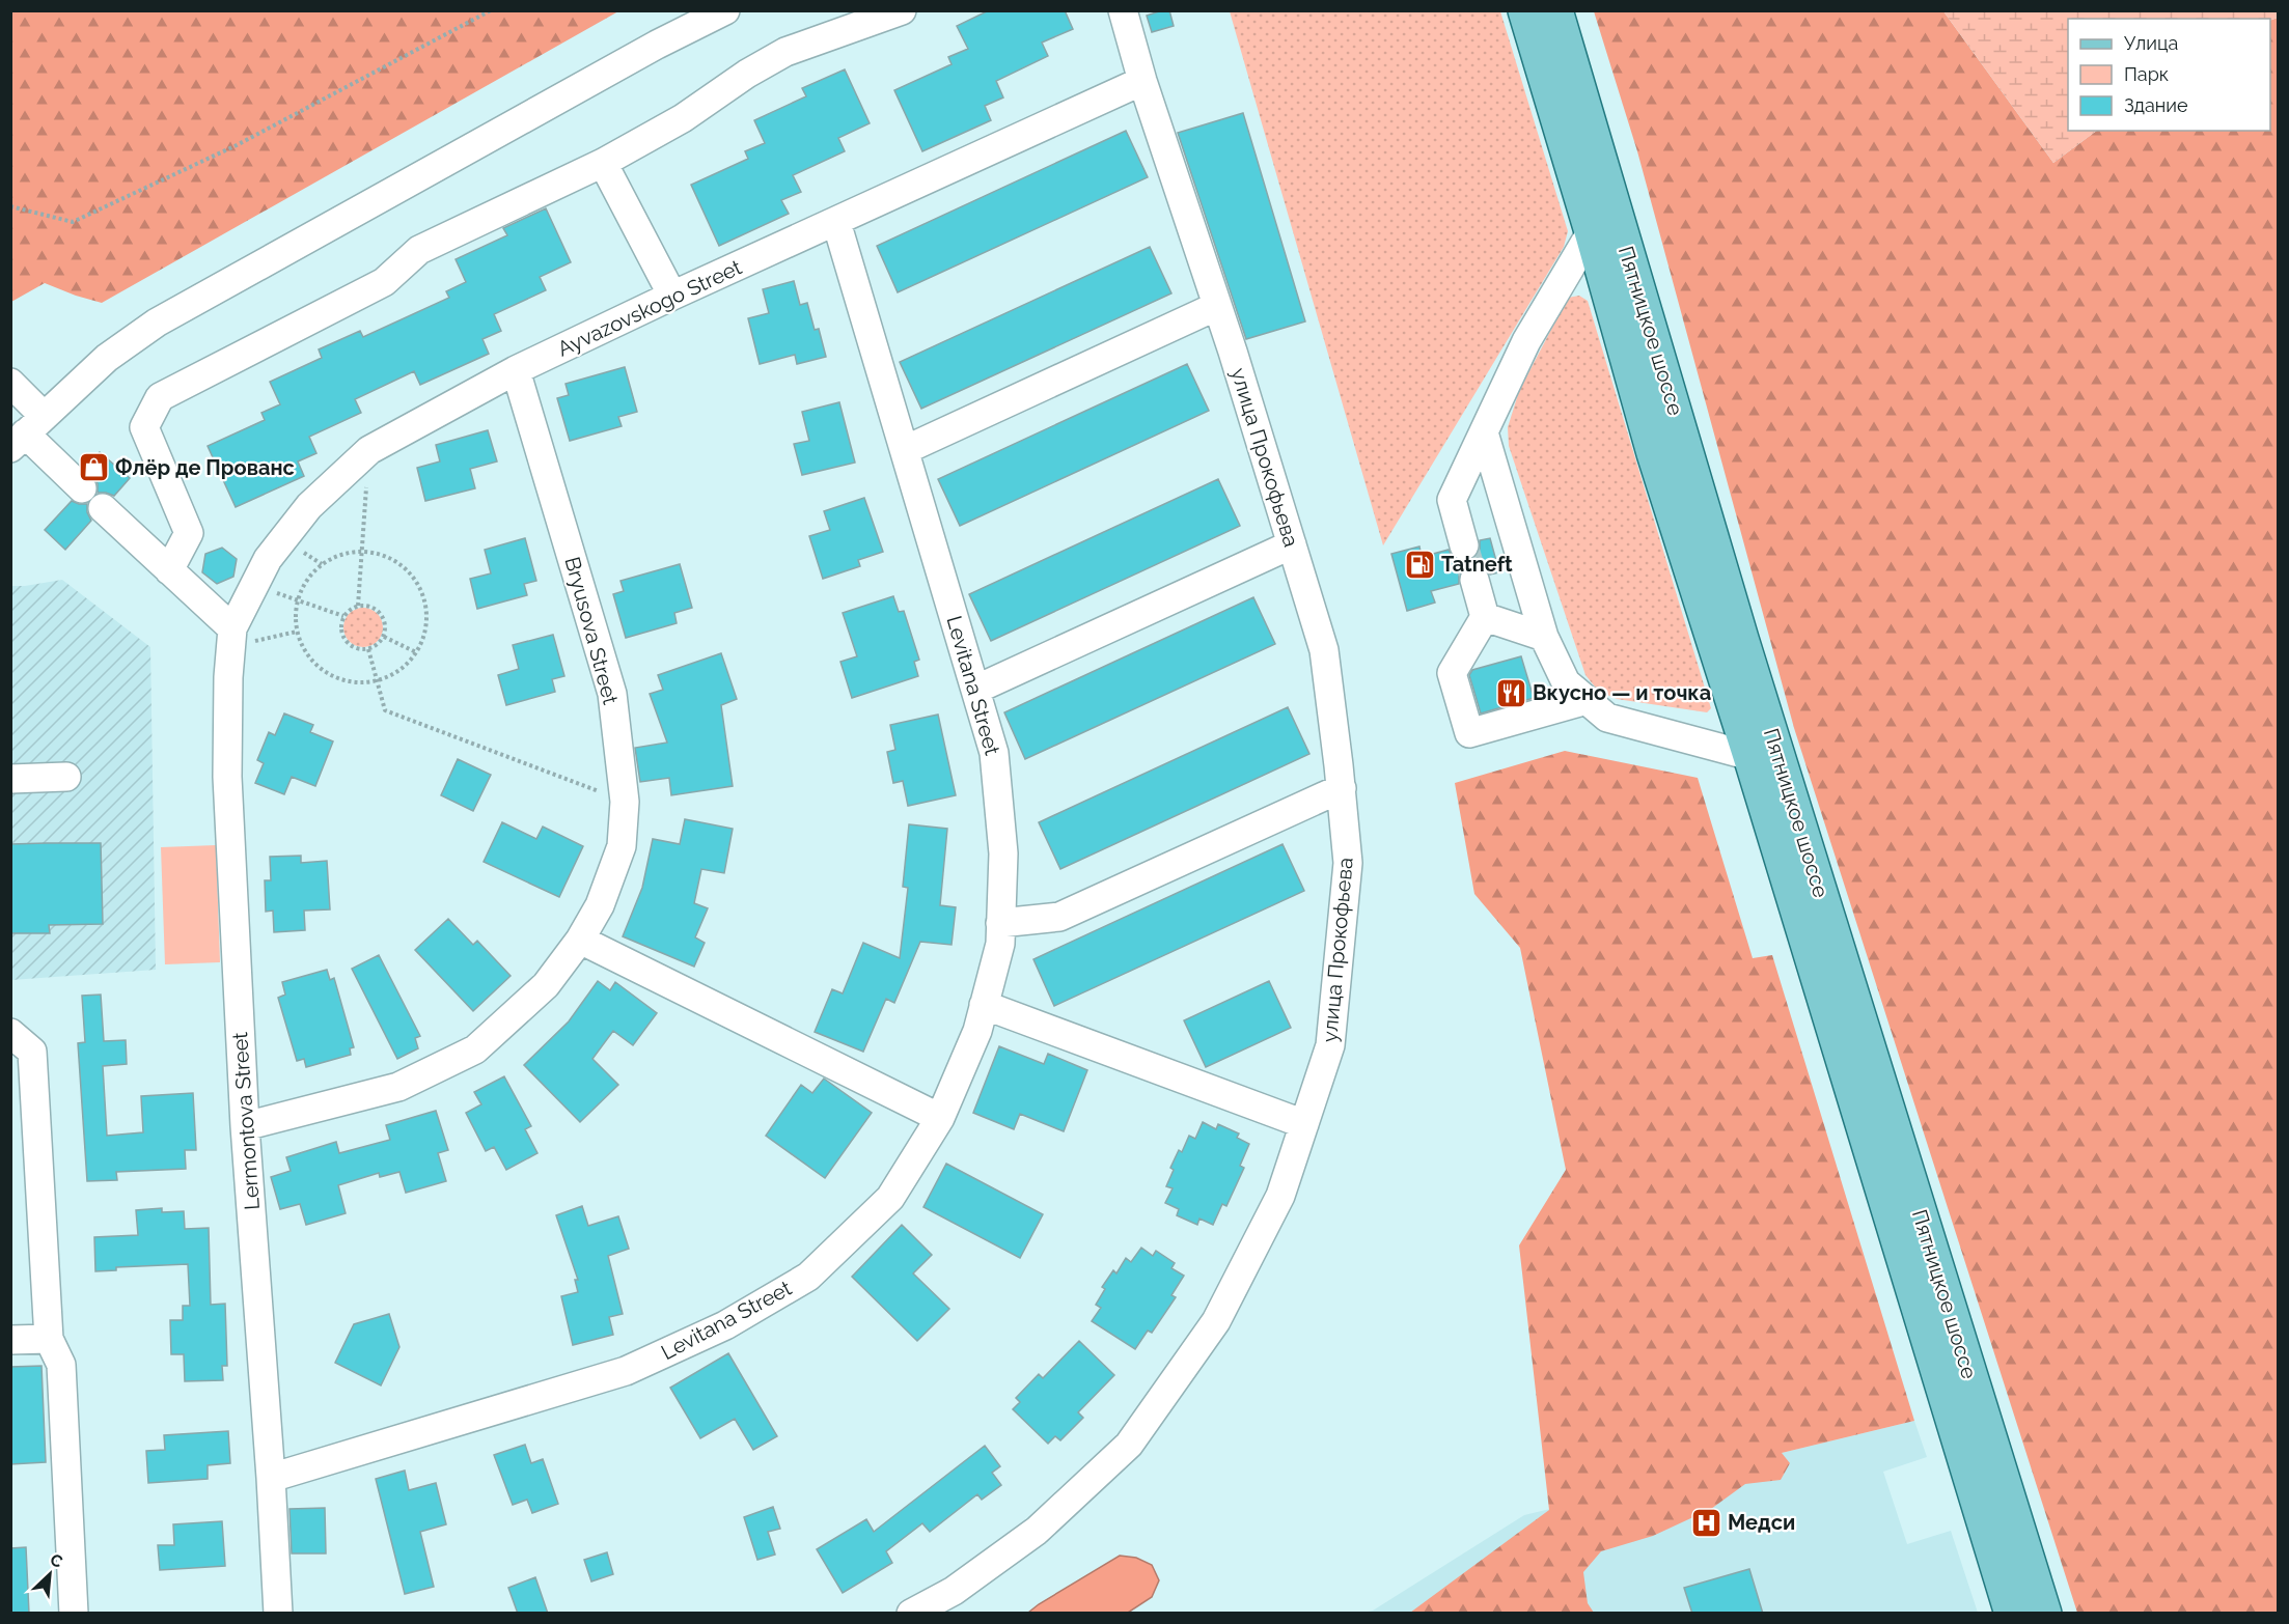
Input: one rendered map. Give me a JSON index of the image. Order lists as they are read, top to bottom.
{
  "streets": {
    "main road": ["Пятницкое шоссе"],
    "street": [
      "Ayvazovskogo Street",
      "улица Прокофьева",
      "Bryusova Street",
      "Levitana Street",
      "Lermontova Street"
    ]
  },
  "crossings": [
    ["Ayvazovskogo Street", "улица Прокофьева"],
    ["Ayvazovskogo Street", "Bryusova Street"],
    ["Ayvazovskogo Street", "Levitana Street"],
    ["Ayvazovskogo Street", "Lermontova Street"],
    ["Bryusova Street", "Lermontova Street"],
    ["Levitana Street", "Lermontova Street"]
  ],
  "places": {
    "shop": ["Флёр де Прованс"],
    "fuel station": ["Tatneft"],
    "restaurant": ["Вкусно — и точка"],
    "hospital": ["Медси"]
  },
  "legend": ["Улица", "Парк", "Здание"],
  "north": "top right"
}
